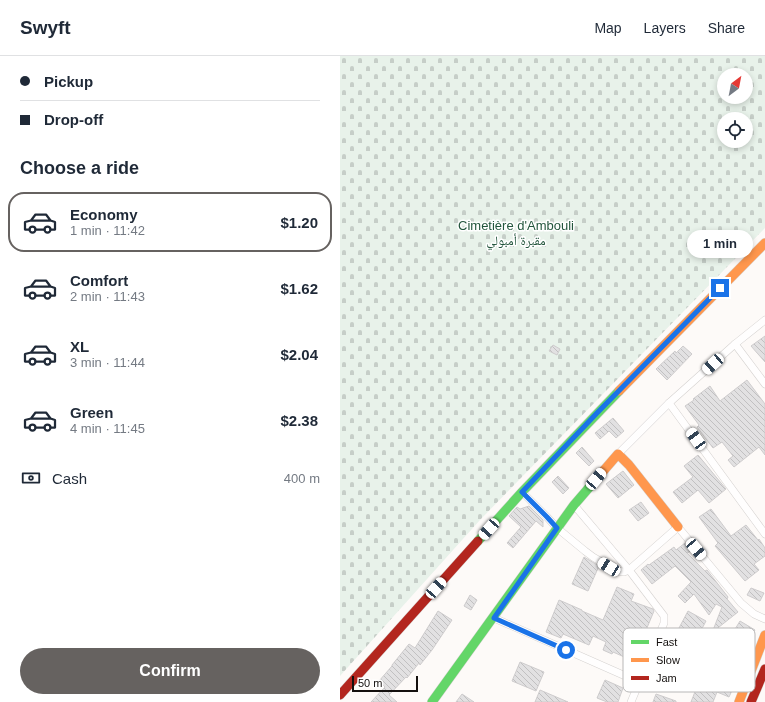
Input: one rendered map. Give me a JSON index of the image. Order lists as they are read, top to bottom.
{
  "parks": ["Cimetière d'Ambouli مقبرة أمبولي"],
  "legend": ["Fast", "Slow", "Jam"],
  "scale_bar": "50 m",
  "north": "top right",
  "page": {
    "header": "Swyft",
    "nav": ["Map", "Layers", "Share"],
    "banner": ["Pickup", "Drop-off"],
    "heading": "Choose a ride",
    "list": [
      {
        "name": "Economy",
        "note": "1 min · 11:42",
        "value": "$1.20"
      },
      {
        "name": "Comfort",
        "note": "2 min · 11:43",
        "value": "$1.62"
      },
      {
        "name": "XL",
        "note": "3 min · 11:44",
        "value": "$2.04"
      },
      {
        "name": "Green",
        "note": "4 min · 11:45",
        "value": "$2.38"
      }
    ],
    "bubble": "1 min",
    "pay": ["Cash", "400 m"],
    "buttons": "Confirm",
    "scale": "50 m"
  }
}
